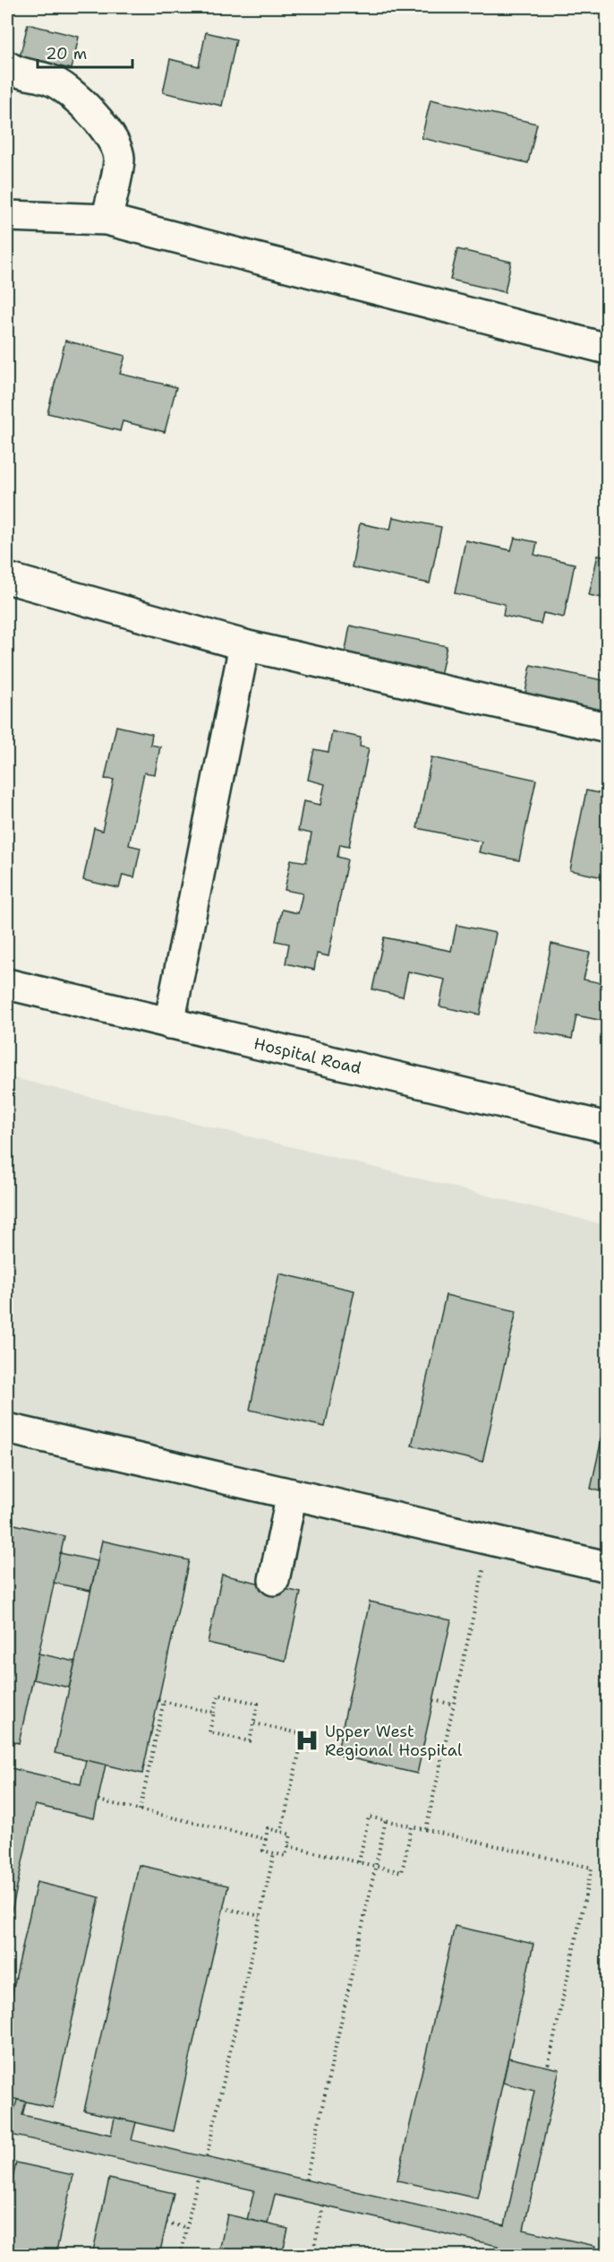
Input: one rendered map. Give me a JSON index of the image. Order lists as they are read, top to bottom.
{
  "streets": {
    "street": ["Hospital Road"]
  },
  "places": {
    "hospital": ["Upper West Regional Hospital"]
  },
  "scale_bar": "20 m"
}
